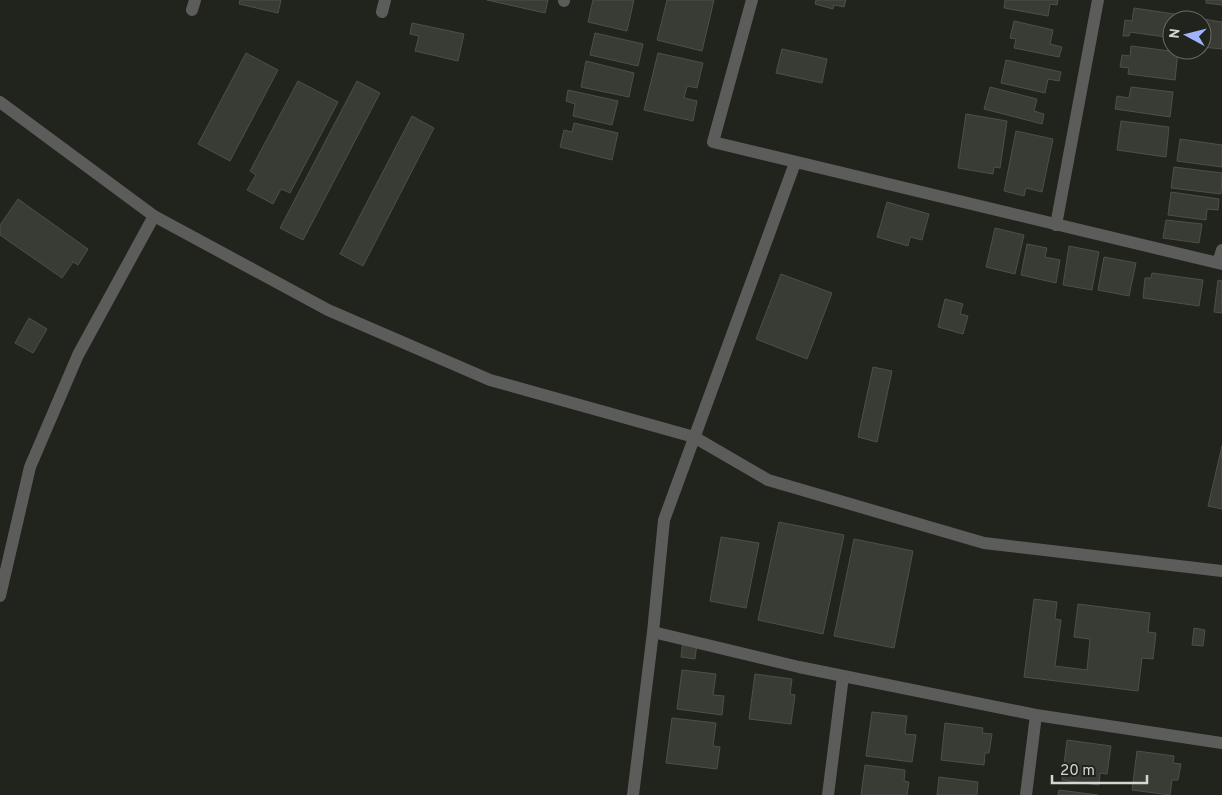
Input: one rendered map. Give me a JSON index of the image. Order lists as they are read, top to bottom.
{
  "scale_bar": "20 m",
  "north": "left"
}
